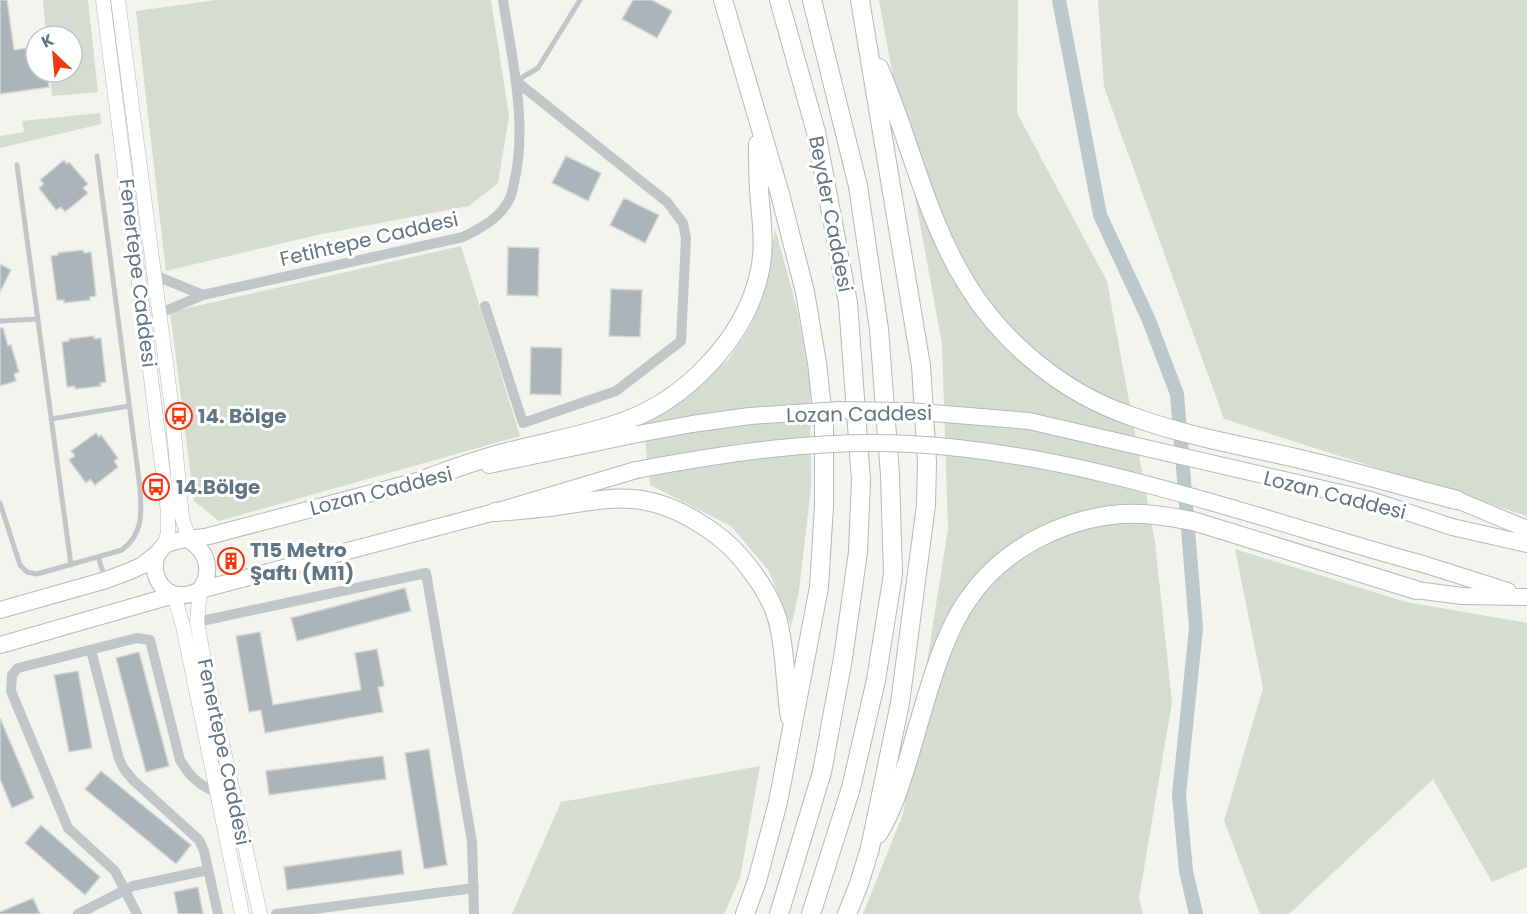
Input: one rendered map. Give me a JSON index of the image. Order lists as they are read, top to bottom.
{
  "streets": {
    "highway": ["Beyder Caddesi"],
    "main road": ["Fenertepe Caddesi", "Lozan Caddesi"],
    "street": ["Fetihtepe Caddesi"]
  },
  "crossings": [
    ["Fetihtepe Caddesi", "Fenertepe Caddesi"],
    ["Fenertepe Caddesi", "Lozan Caddesi"]
  ],
  "places": {
    "bus stop": ["14. Bölge", "14.Bölge"],
    "building": ["T15 Metro Şaftı (M11)"]
  },
  "north": "top left"
}
